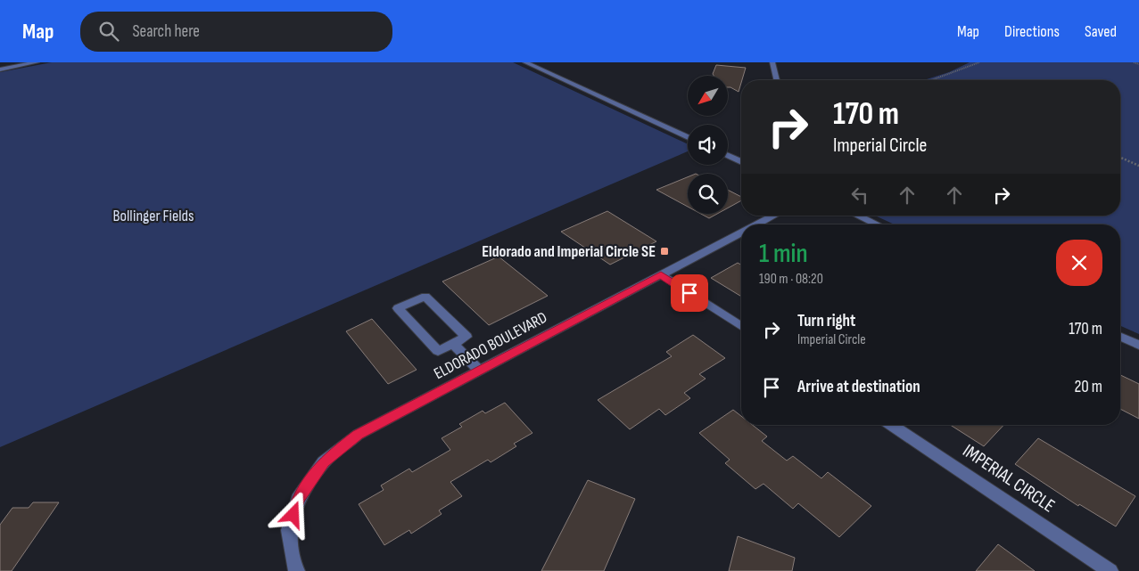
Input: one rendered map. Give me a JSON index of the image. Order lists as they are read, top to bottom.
{
  "streets": {
    "street": ["ELDORADO BOULEVARD", "IMPERIAL CIRCLE"]
  },
  "parks": ["Bollinger Fields"],
  "places": {
    "transit": ["Eldorado and Imperial Circle SE"]
  },
  "north": "bottom left",
  "page": {
    "header": "Map",
    "search": "Search here",
    "nav": ["Map", "Directions", "Saved"],
    "turn": ["170 m", "Imperial Circle"],
    "heading": ["1 min", "190 m · 08:20"],
    "list": [
      {
        "name": "Turn right",
        "note": "Imperial Circle",
        "value": "170 m"
      },
      {
        "name": "Arrive at destination",
        "value": "20 m"
      }
    ]
  }
}
